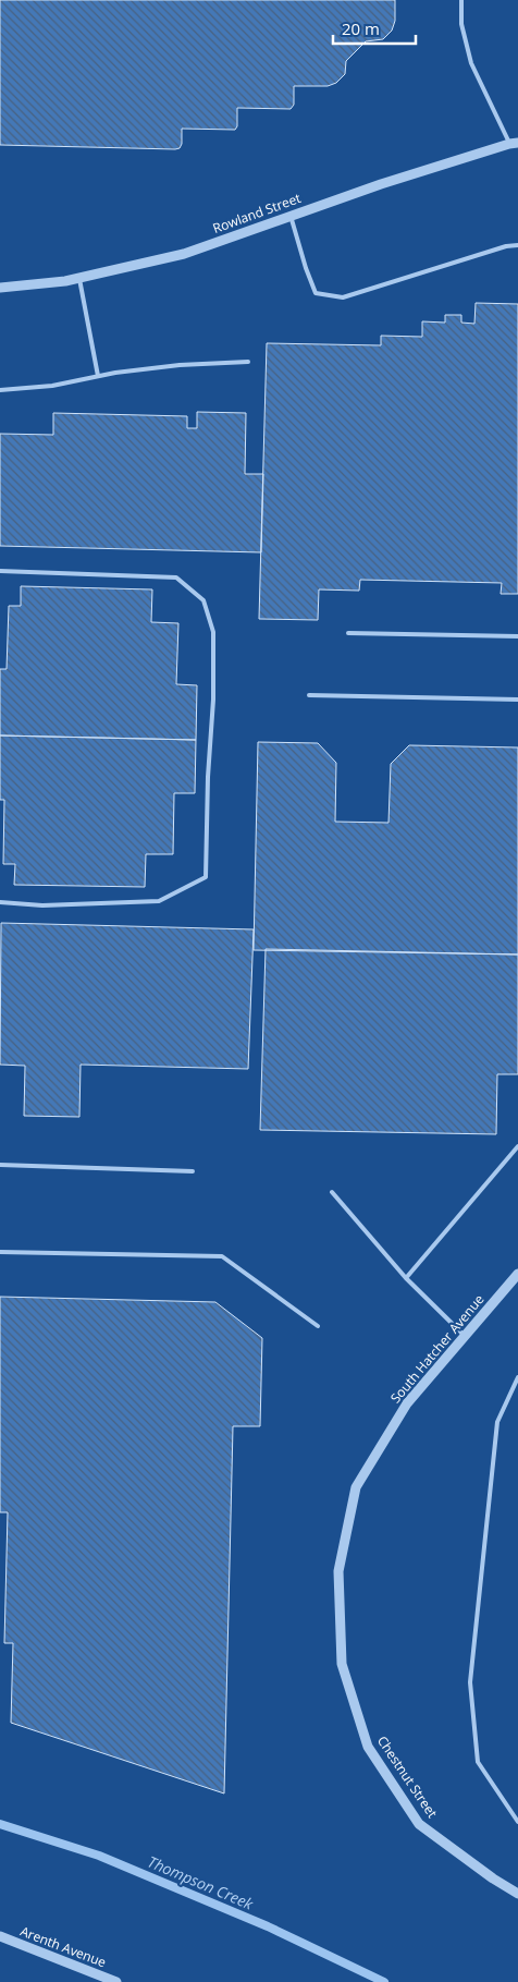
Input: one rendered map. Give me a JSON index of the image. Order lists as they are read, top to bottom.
{
  "streets": {
    "street": [
      "Rowland Street",
      "South Hatcher Avenue",
      "Chestnut Street",
      "Arenth Avenue"
    ]
  },
  "crossings": [
    ["South Hatcher Avenue", "Chestnut Street"]
  ],
  "water": ["Thompson Creek"],
  "scale_bar": "20 m"
}
